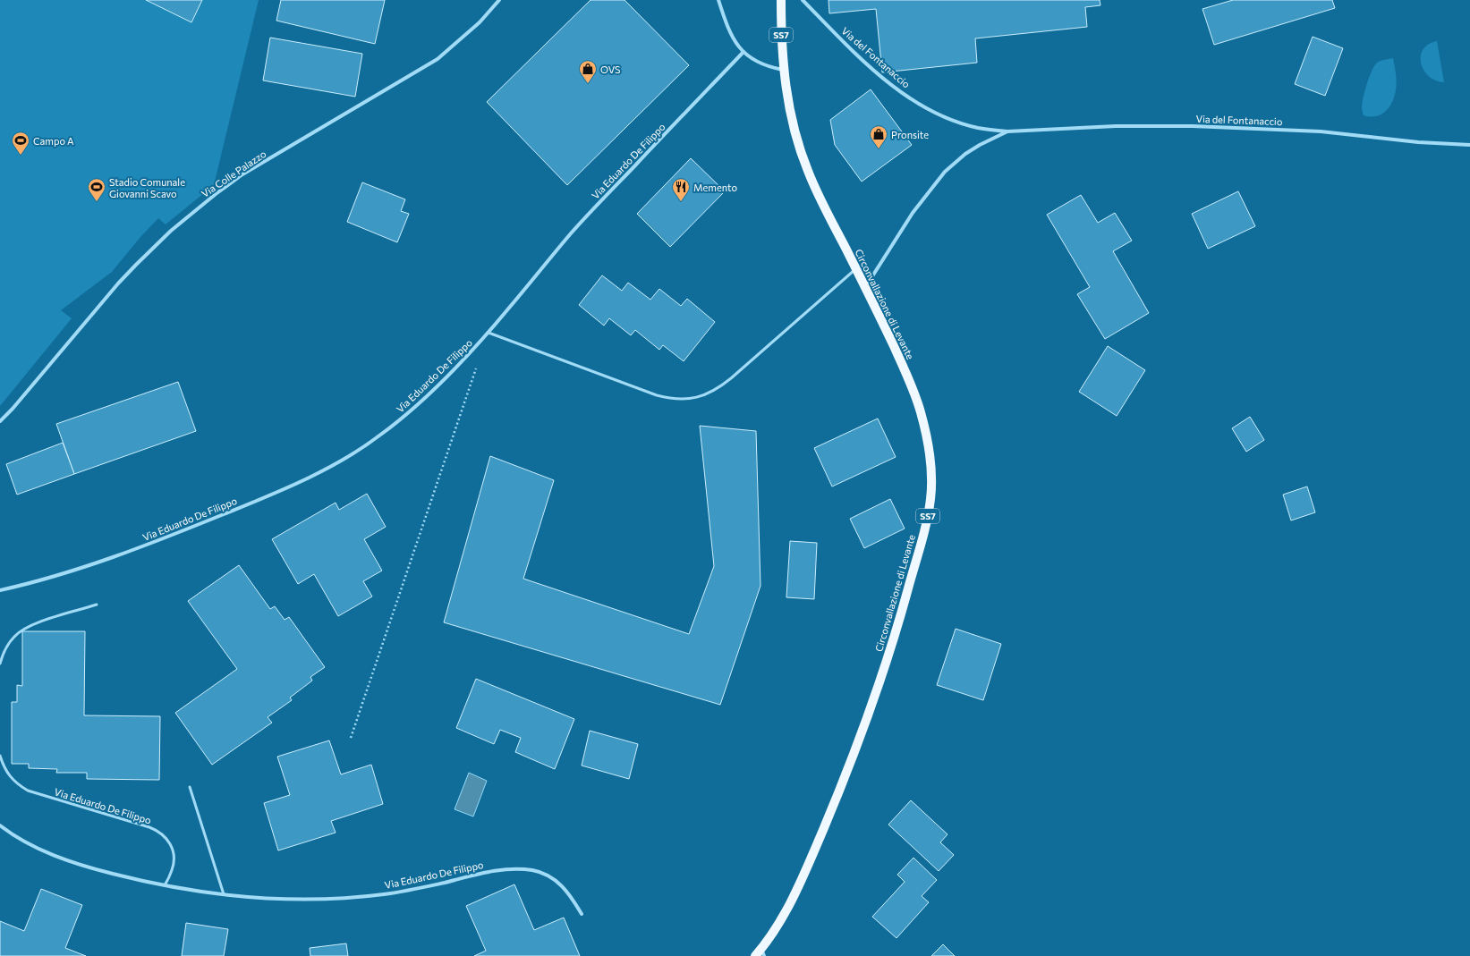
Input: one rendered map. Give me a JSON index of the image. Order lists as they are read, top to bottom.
{
  "streets": {
    "main road": ["SS7", "Circonvallazione di Levante"],
    "street": ["Via del Fontanaccio", "Via Eduardo De Filippo", "Via Colle Palazzo"]
  },
  "crossings": [
    ["Via del Fontanaccio", "Circonvallazione di Levante"]
  ],
  "places": {
    "shop": ["OVS", "Pronsite"],
    "sports": ["Campo A", "Stadio Comunale Giovanni Scavo"],
    "restaurant": ["Memento"]
  }
}
